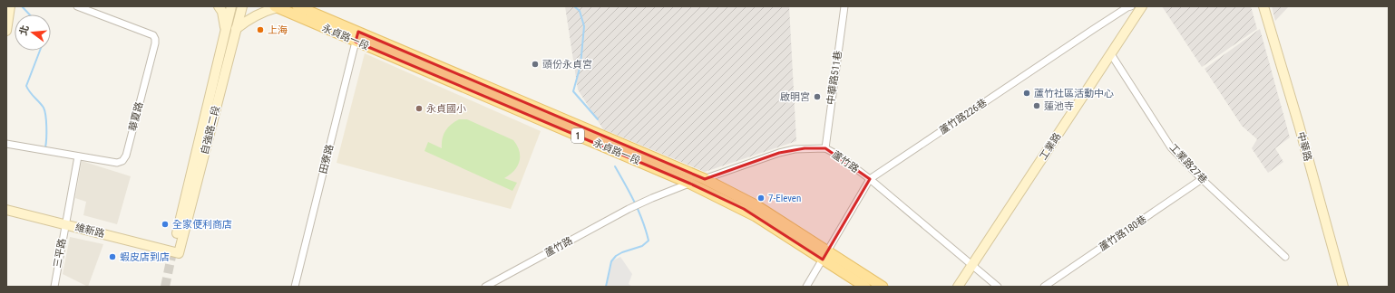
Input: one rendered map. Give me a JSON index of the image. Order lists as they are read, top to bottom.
{
  "streets": {
    "main road": ["永貞路一段", "1"],
    "street": [
      "中華路511巷",
      "華夏路",
      "蘆竹路226巷",
      "自強路二段",
      "工業路",
      "中華路",
      "田寮路",
      "蘆竹路",
      "工業路27巷",
      "維新路",
      "蘆竹路180巷",
      "三平路"
    ]
  },
  "crossings": [
    ["永貞路一段", "蘆竹路226巷"],
    ["永貞路一段", "田寮路"],
    ["永貞路一段", "蘆竹路"],
    ["中華路511巷", "蘆竹路"],
    ["華夏路", "三平路"],
    ["蘆竹路226巷", "蘆竹路"],
    ["自強路二段", "維新路"],
    ["工業路", "蘆竹路"],
    ["工業路", "工業路27巷"],
    ["工業路27巷", "蘆竹路180巷"],
    ["維新路", "三平路"]
  ],
  "places": [
    "上海",
    "頭份永貞宮",
    "蘆竹社區活動中心",
    "啟明宮",
    "蓮池寺",
    "永貞國小",
    "7-Eleven",
    "全家便利商店",
    "蝦皮店到店"
  ],
  "north": "left"
}
